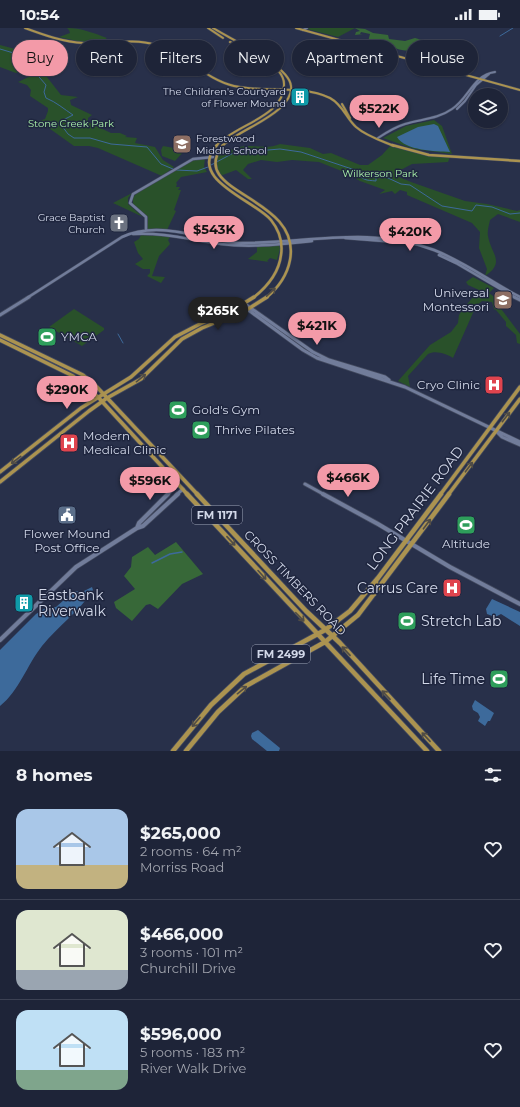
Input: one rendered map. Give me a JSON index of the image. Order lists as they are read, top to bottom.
{
  "streets": {
    "main road": [
      "LONG PRAIRIE ROAD",
      "FM 1171",
      "CROSS TIMBERS ROAD",
      "FM 2499"
    ]
  },
  "crossings": [
    ["LONG PRAIRIE ROAD", "CROSS TIMBERS ROAD"]
  ],
  "parks": ["Stone Creek Park", "Wilkerson Park"],
  "places": {
    "building": ["The Children's Courtyard of Flower Mound", "Eastbank Riverwalk"],
    "school or university": ["Forestwood Middle School", "Universal Montessori"],
    "church": ["Grace Baptist Church"],
    "sports": [
      "YMCA",
      "Gold's Gym",
      "Thrive Pilates",
      "Altitude",
      "Stretch Lab",
      "Life Time"
    ],
    "hospital": ["Cryo Clinic", "Modern Medical Clinic", "Carrus Care"],
    "public building": ["Flower Mound Post Office"]
  },
  "page": {
    "status": "10:54",
    "chip": [
      "Buy",
      "Rent",
      "Filters",
      "New",
      "Apartment",
      "House"
    ],
    "price": [
      "$522K",
      "$543K",
      "$420K",
      "$265K",
      "$421K",
      "$290K",
      "$466K",
      "$596K"
    ],
    "heading": "8 homes",
    "list": [
      {
        "name": "$265,000",
        "note": "2 rooms · 64 m² · Morriss Road"
      },
      {
        "name": "$466,000",
        "note": "3 rooms · 101 m² · Churchill Drive"
      },
      {
        "name": "$596,000",
        "note": "5 rooms · 183 m² · River Walk Drive"
      }
    ]
  }
}
